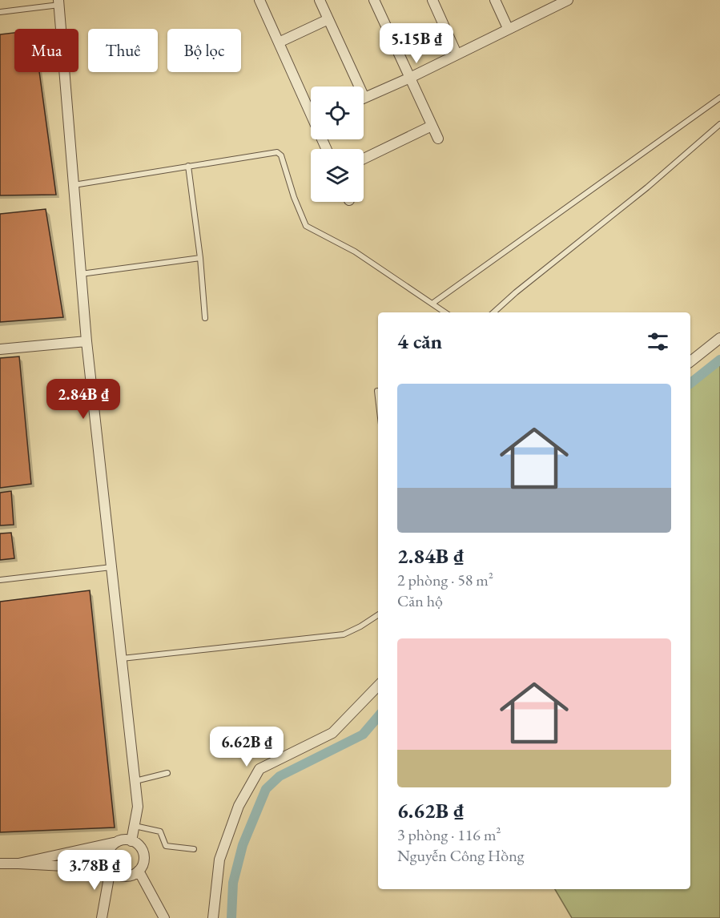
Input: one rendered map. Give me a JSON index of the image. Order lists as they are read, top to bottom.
{
  "page": {
    "price": [
      "5.15B ₫",
      "2.84B ₫",
      "6.62B ₫",
      "3.78B ₫"
    ],
    "chip": ["Mua", "Thuê", "Bộ lọc"],
    "heading": "4 căn",
    "list": [
      {
        "name": "2.84B ₫",
        "note": "2 phòng · 58 m² · Căn hộ"
      },
      {
        "name": "6.62B ₫",
        "note": "3 phòng · 116 m² · Nguyễn Công Hồng"
      }
    ]
  }
}
